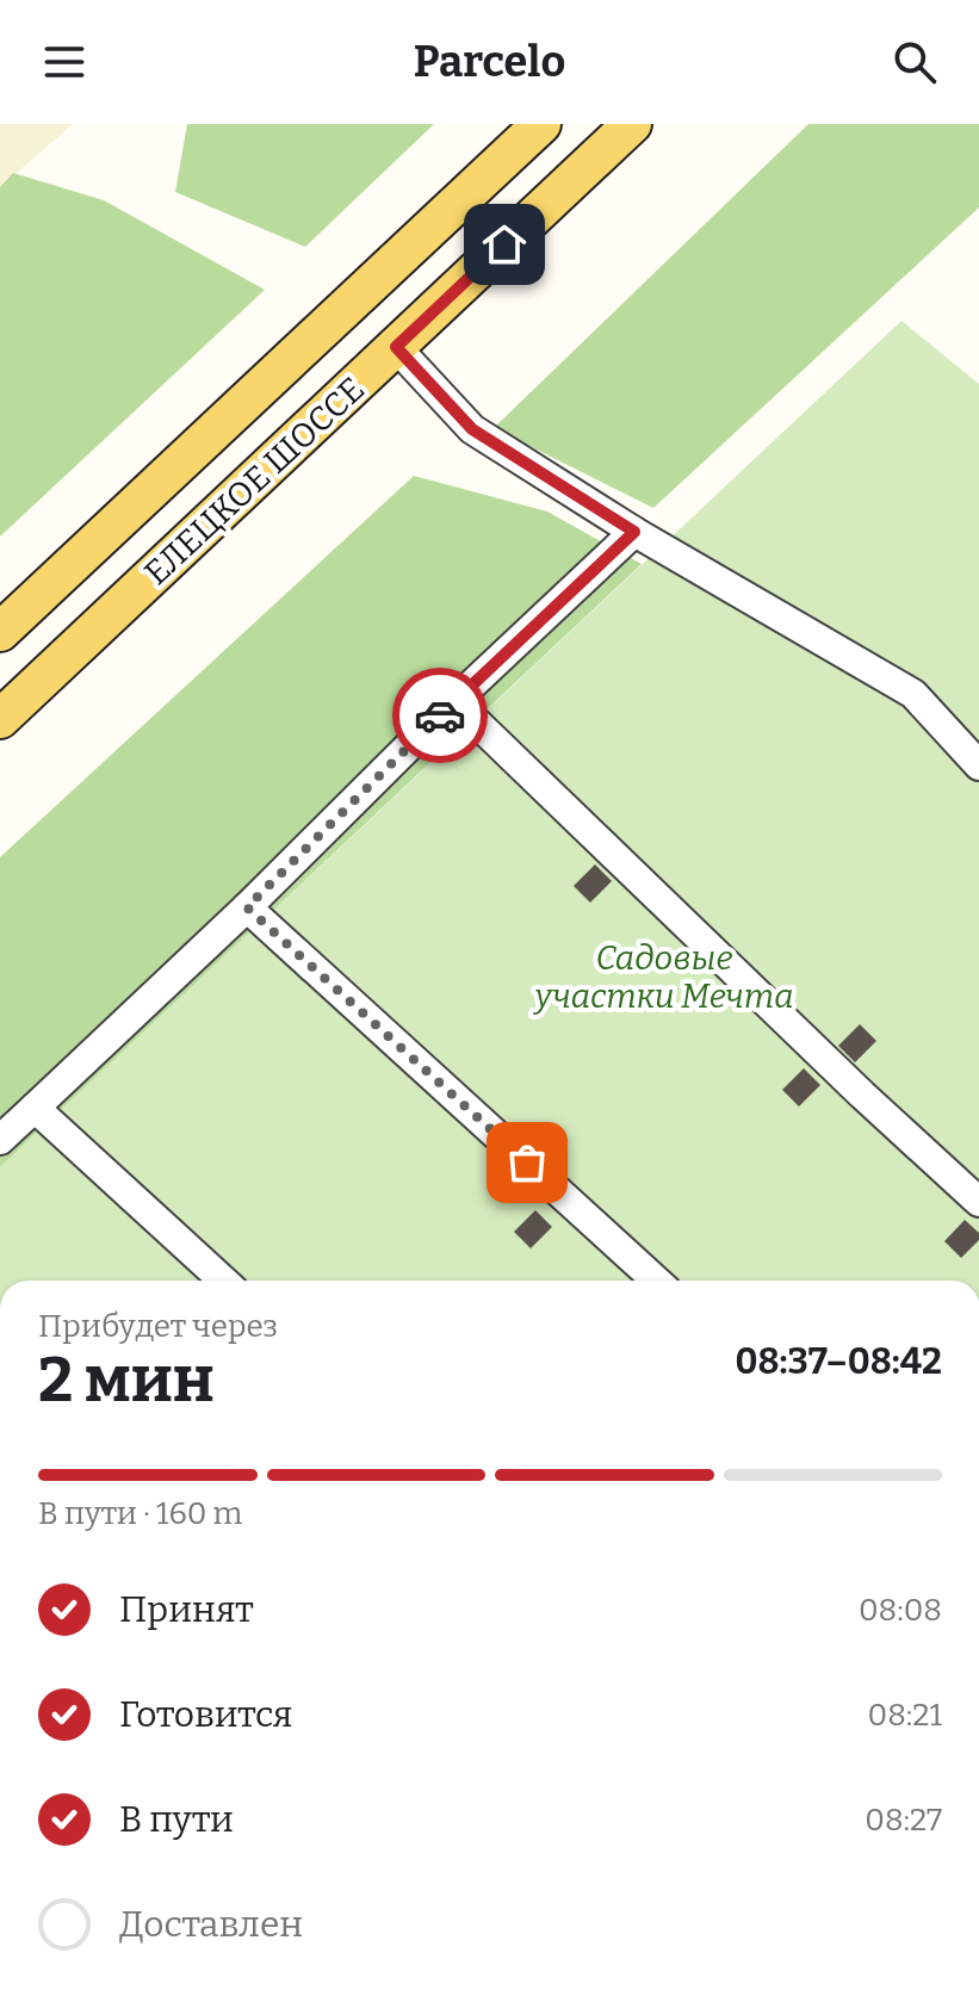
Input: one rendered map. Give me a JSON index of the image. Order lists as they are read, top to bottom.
{
  "streets": {
    "main road": ["ЕЛЕЦКОЕ ШОССЕ"]
  },
  "parks": ["Садовые участки Мечта"],
  "page": {
    "header": "Parcelo",
    "heading": ["2 мин", "Прибудет через", "08:37–08:42"],
    "bar": "В пути · 160 m",
    "list": [
      ["Принят", "08:08"],
      ["Готовится", "08:21"],
      ["В пути", "08:27"],
      "Доставлен"
    ]
  }
}
